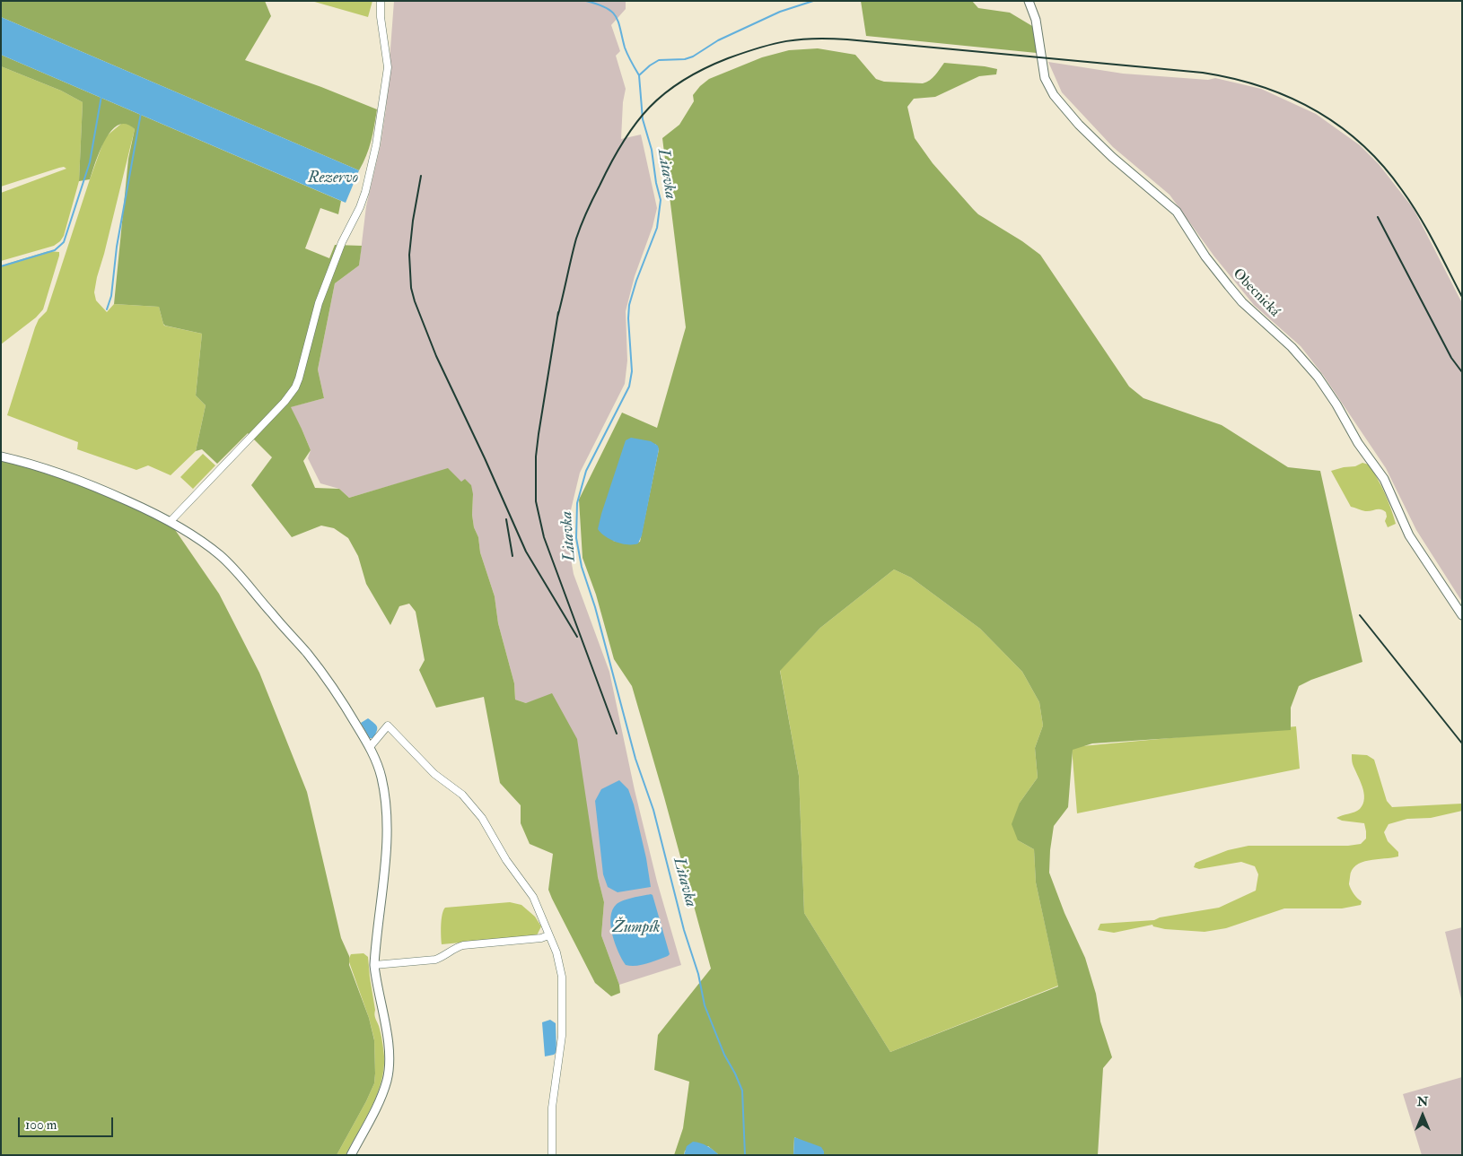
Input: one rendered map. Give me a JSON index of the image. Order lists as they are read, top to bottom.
{
  "streets": {
    "street": ["Obecnická"]
  },
  "water": ["Litavka", "Rezervo", "Žumpík"],
  "scale_bar": "100 m",
  "north": "top"
}
